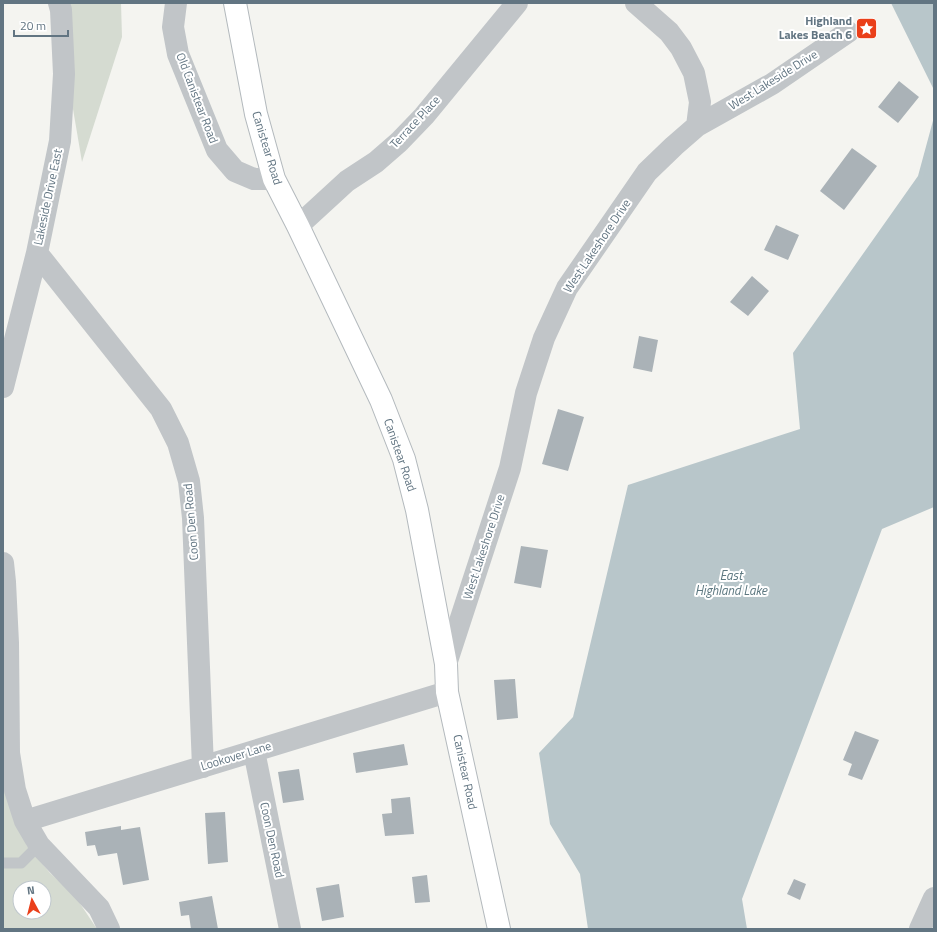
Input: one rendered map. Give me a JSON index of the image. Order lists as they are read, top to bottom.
{
  "streets": {
    "street": [
      "West Lakeside Drive",
      "Old Canistear Road",
      "Terrace Place",
      "Canistear Road",
      "Lakeside Drive East",
      "West Lakeshore Drive",
      "Coon Den Road",
      "Lookover Lane"
    ]
  },
  "crossings": [
    ["West Lakeside Drive", "West Lakeshore Drive"],
    ["Old Canistear Road", "Canistear Road"],
    ["Terrace Place", "Canistear Road"],
    ["Canistear Road", "West Lakeshore Drive"],
    ["Canistear Road", "Lookover Lane"],
    ["Lakeside Drive East", "Coon Den Road"],
    ["Coon Den Road", "Lookover Lane"]
  ],
  "water": ["East Highland Lake"],
  "places": {
    "place": ["Highland Lakes Beach 6"]
  },
  "scale_bar": "20 m",
  "north": "top"
}
